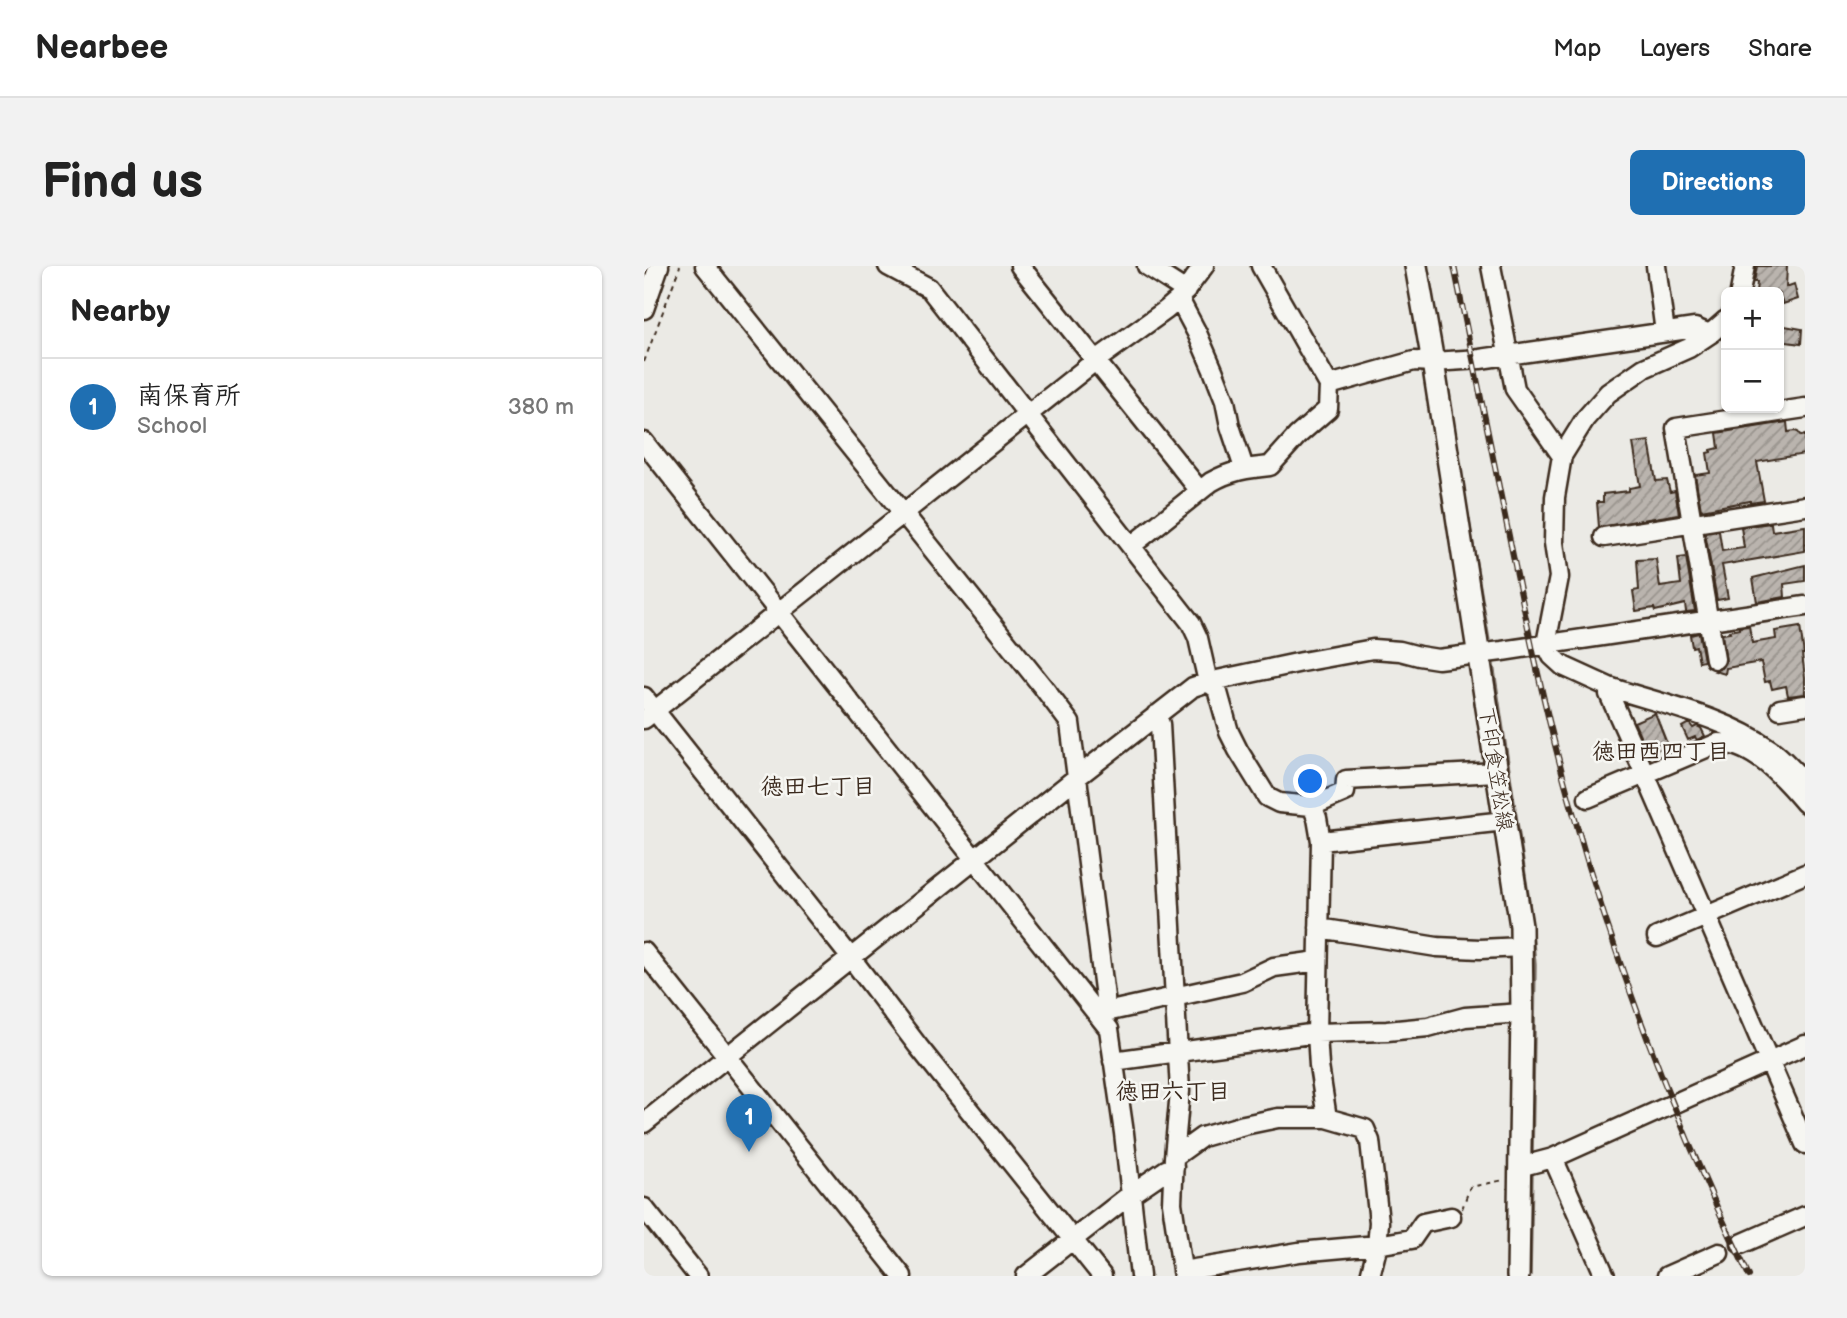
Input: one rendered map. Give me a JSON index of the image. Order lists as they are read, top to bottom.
{
  "streets": {
    "main road": ["下印食笠松線"]
  },
  "districts": ["徳田西四丁目", "徳田七丁目", "徳田六丁目"],
  "page": {
    "header": "Nearbee",
    "nav": ["Map", "Layers", "Share"],
    "buttons": "Directions",
    "title": "Find us",
    "heading": "Nearby",
    "map_buttons": ["+", "−"],
    "list": [
      {
        "mark": "1",
        "name": "南保育所",
        "note": "School",
        "value": "380 m"
      }
    ],
    "pins": "1"
  }
}
